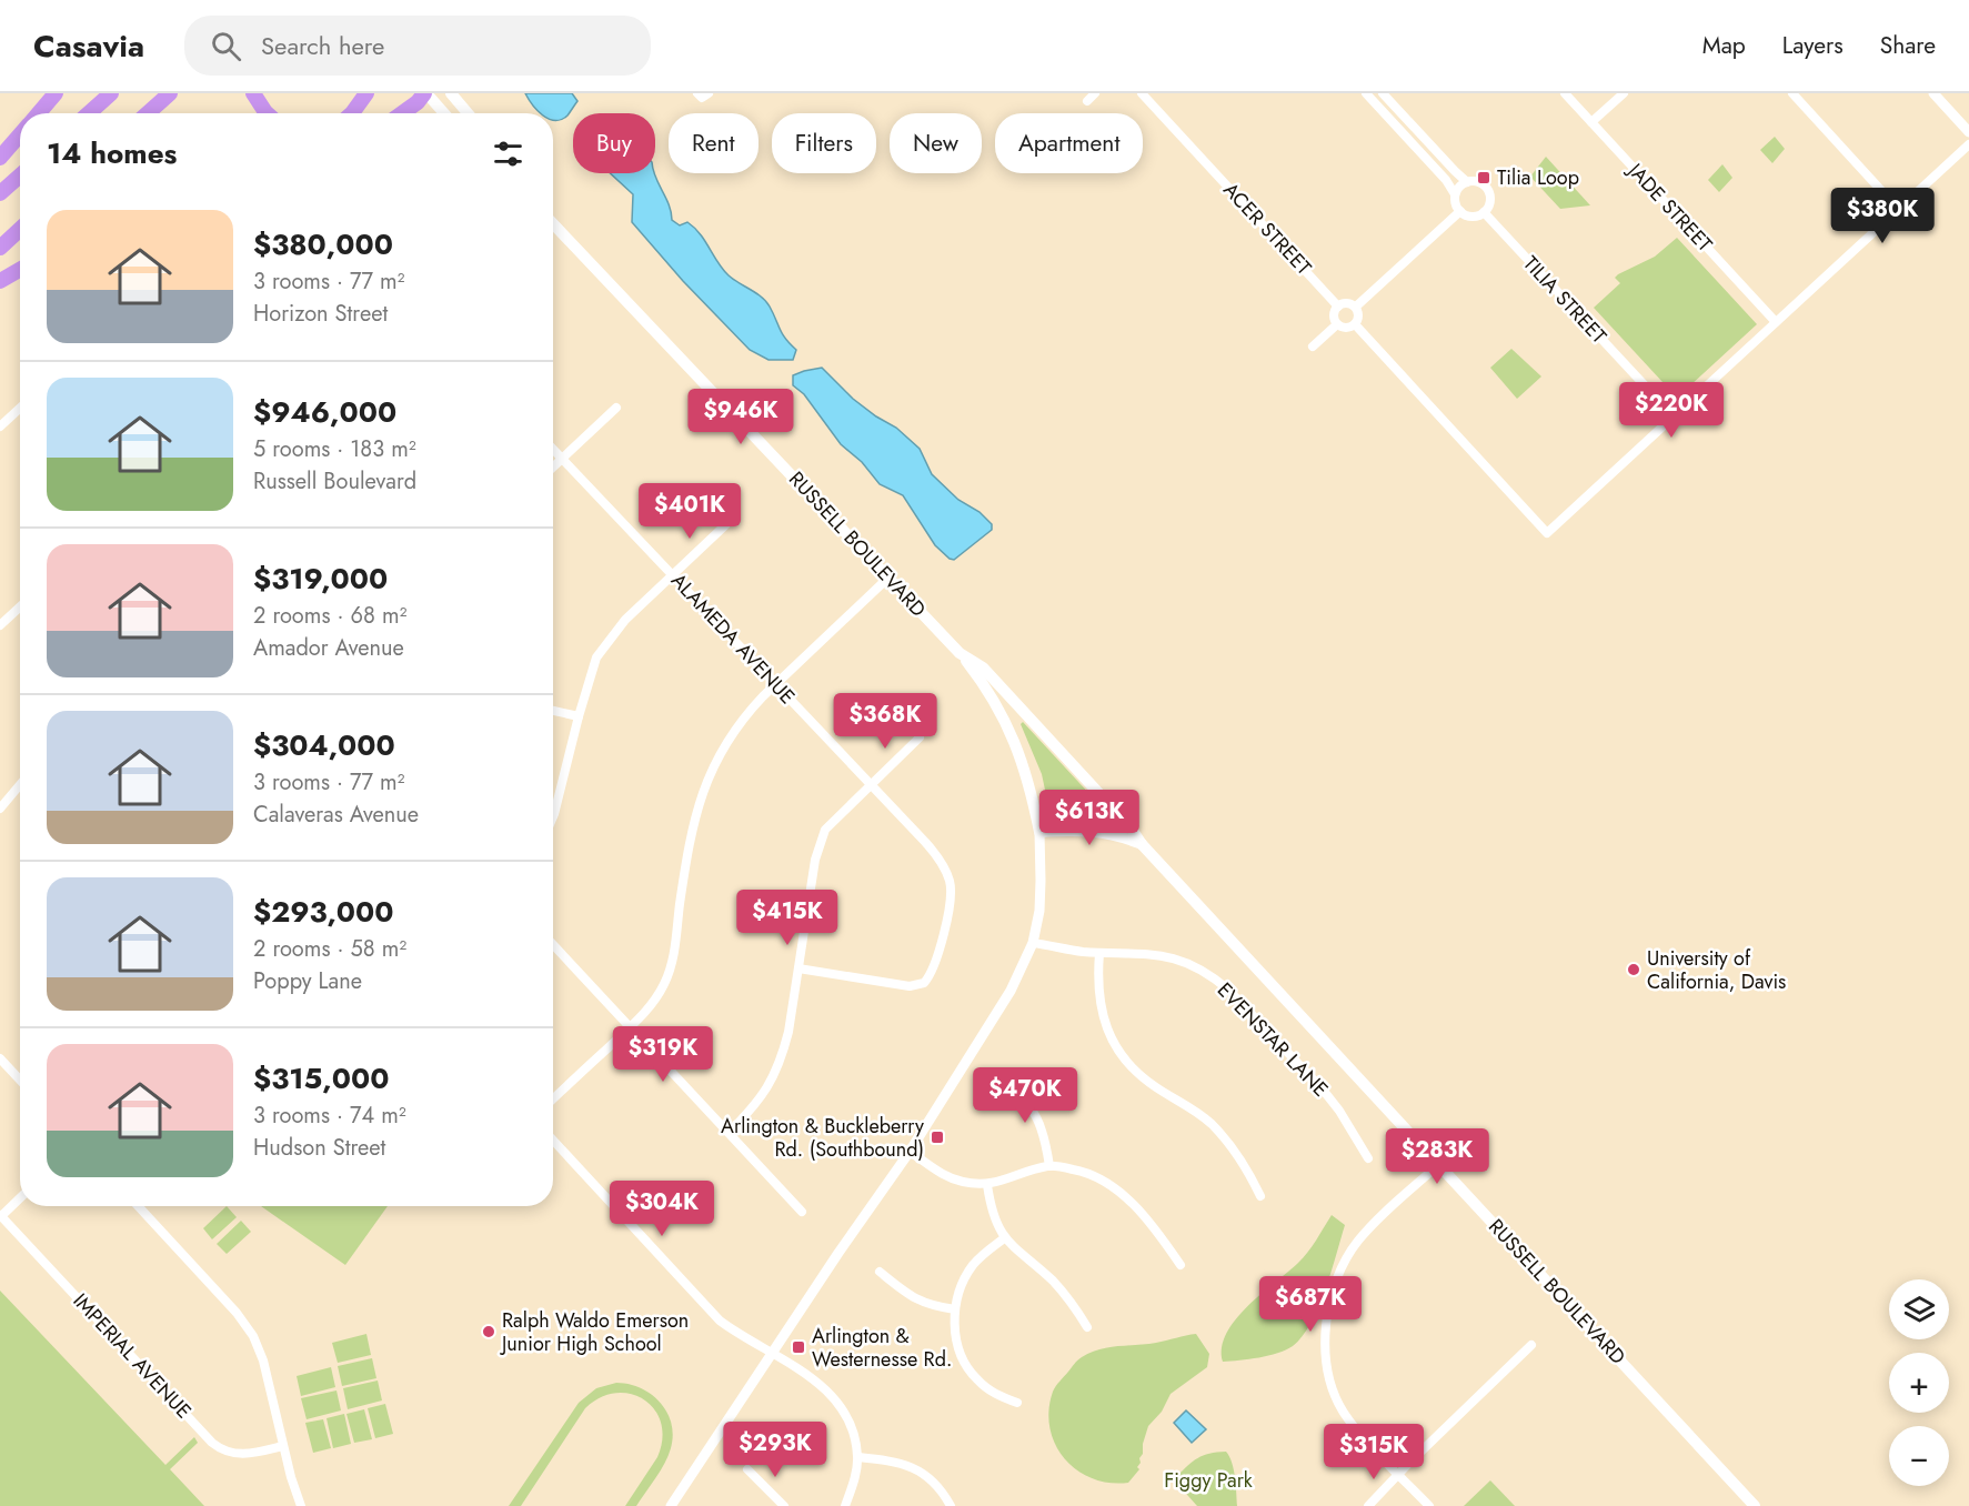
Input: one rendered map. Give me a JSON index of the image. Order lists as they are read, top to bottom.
{
  "streets": {
    "main road": ["RUSSELL BOULEVARD"],
    "street": [
      "JADE STREET",
      "ACER STREET",
      "TILIA STREET",
      "ALAMEDA AVENUE",
      "EVENSTAR LANE",
      "IMPERIAL AVENUE"
    ]
  },
  "parks": ["Figgy Park"],
  "places": {
    "transit": ["Tilia Loop", "Arlington & Buckleberry Rd. (Southbound)", "Arlington & Westernesse Rd."],
    "other": ["University of California, Davis", "Ralph Waldo Emerson Junior High School"]
  },
  "page": {
    "header": "Casavia",
    "search": "Search here",
    "nav": ["Map", "Layers", "Share"],
    "chip": [
      "Buy",
      "Rent",
      "Filters",
      "New",
      "Apartment"
    ],
    "heading": "14 homes",
    "price": [
      "$380K",
      "$220K",
      "$946K",
      "$401K",
      "$368K",
      "$613K",
      "$415K",
      "$319K",
      "$470K",
      "$283K",
      "$304K",
      "$687K",
      "$293K",
      "$315K"
    ],
    "list": [
      {
        "name": "$380,000",
        "note": "3 rooms · 77 m² · Horizon Street"
      },
      {
        "name": "$946,000",
        "note": "5 rooms · 183 m² · Russell Boulevard"
      },
      {
        "name": "$319,000",
        "note": "2 rooms · 68 m² · Amador Avenue"
      },
      {
        "name": "$304,000",
        "note": "3 rooms · 77 m² · Calaveras Avenue"
      },
      {
        "name": "$293,000",
        "note": "2 rooms · 58 m² · Poppy Lane"
      },
      {
        "name": "$315,000",
        "note": "3 rooms · 74 m² · Hudson Street"
      }
    ],
    "map_buttons": ["+", "−"]
  }
}
